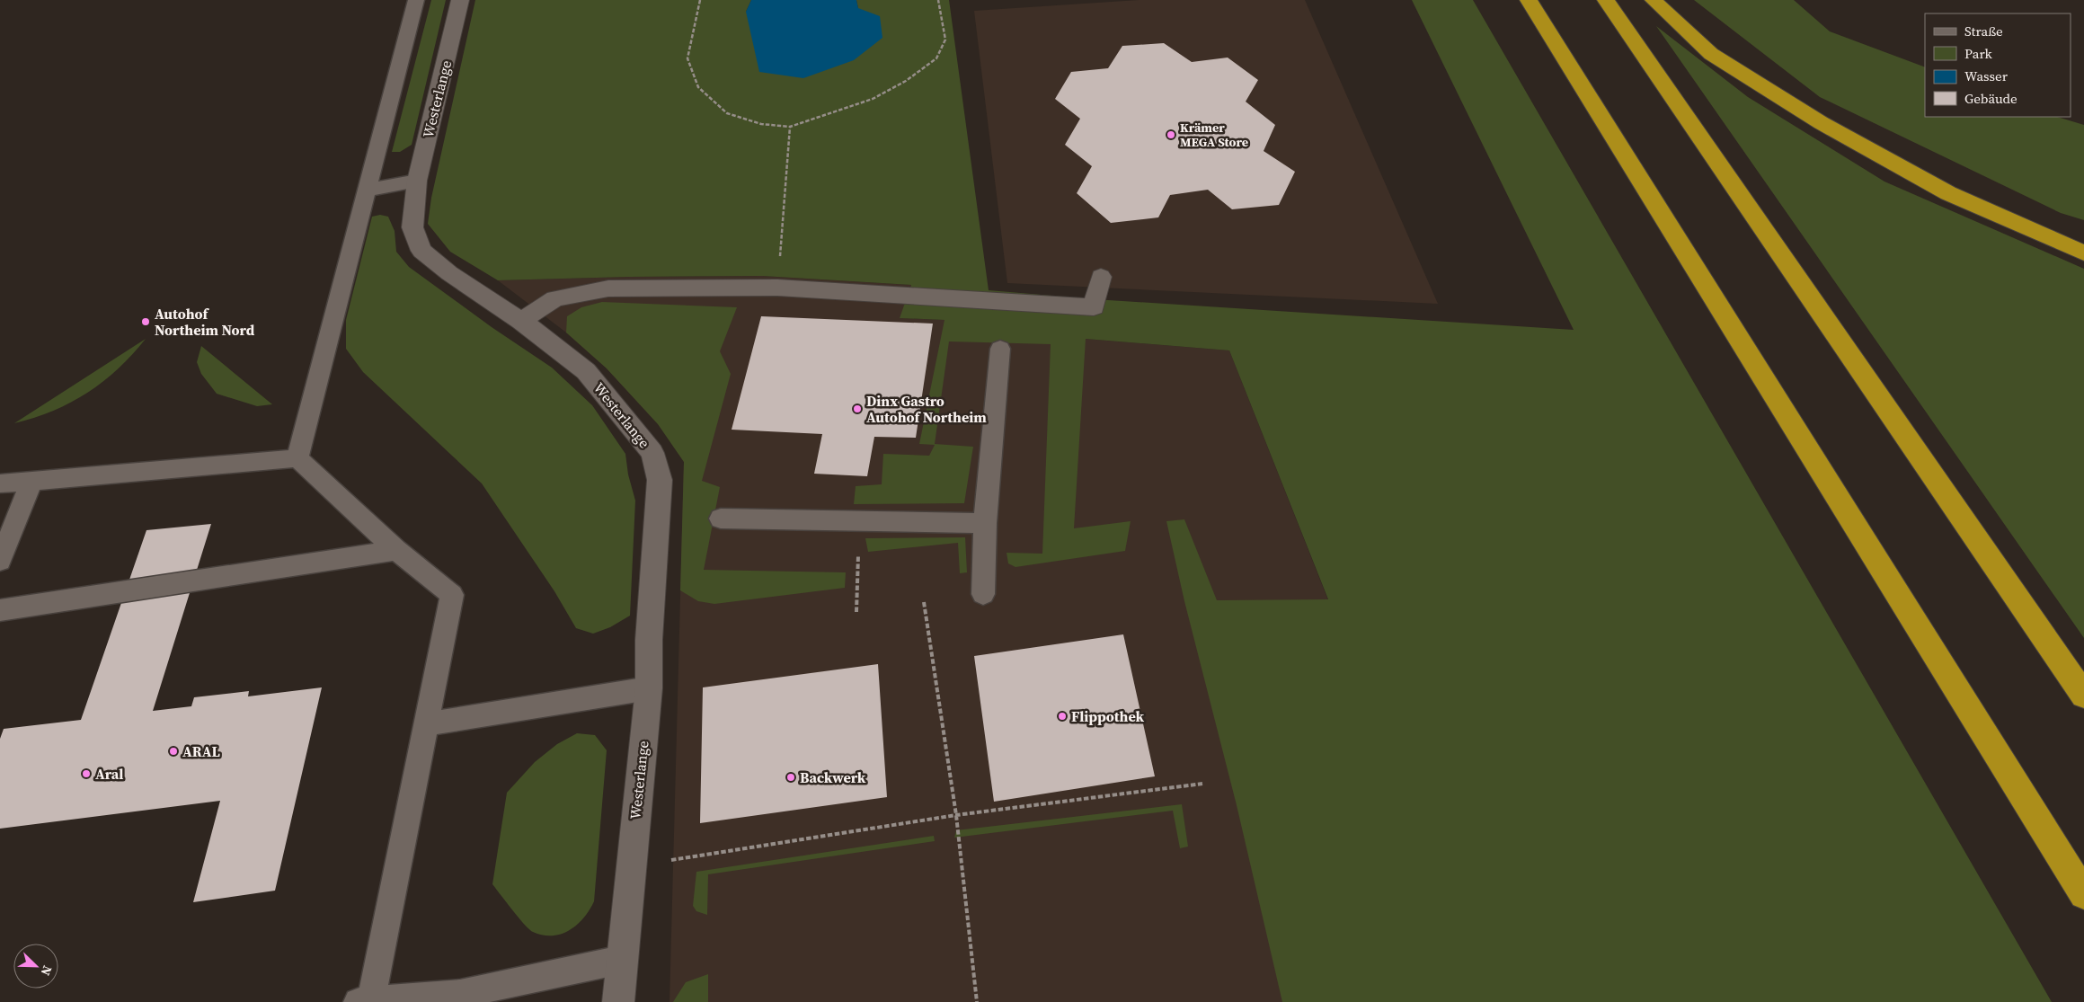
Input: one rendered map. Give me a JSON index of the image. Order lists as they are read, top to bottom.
{
  "streets": {
    "street": ["Westerlange"]
  },
  "places": [
    "Krämer MEGA Store",
    "Autohof Northeim Nord",
    "Dinx Gastro Autohof Northeim",
    "Flippothek",
    "ARAL",
    "Aral",
    "Backwerk"
  ],
  "legend": [
    "Straße",
    "Park",
    "Wasser",
    "Gebäude"
  ],
  "north": "bottom right"
}
